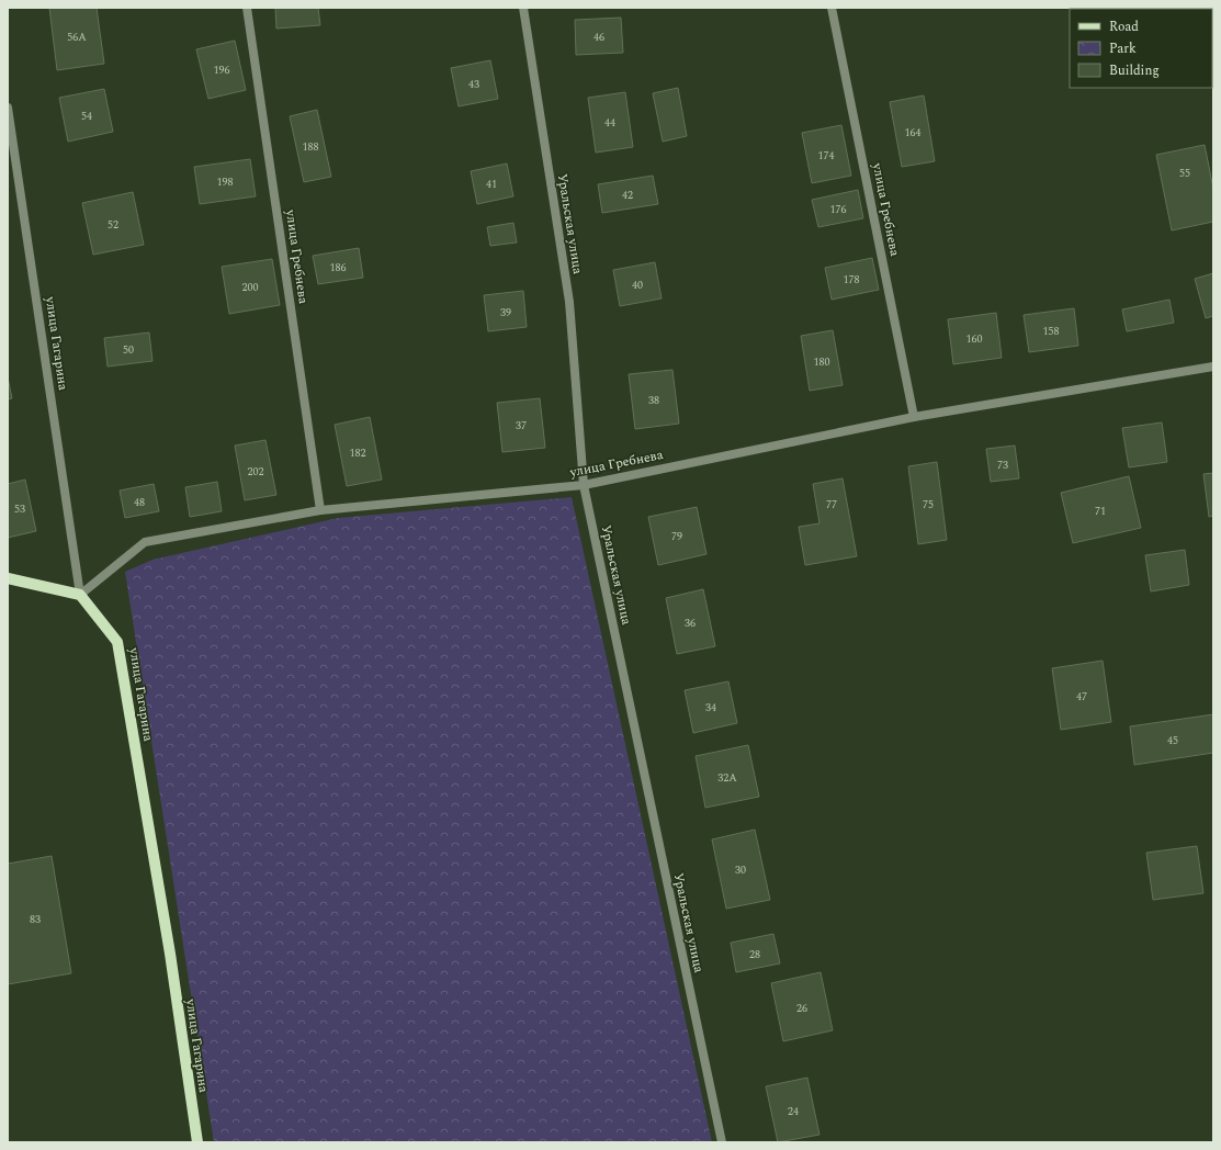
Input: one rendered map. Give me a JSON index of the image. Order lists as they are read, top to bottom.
{
  "streets": {
    "main road": ["улица Гагарина"],
    "street": ["улица Гребнева", "Уральская улица"]
  },
  "crossings": [
    ["улица Гребнева", "Уральская улица"],
    ["улица Гребнева", "улица Гагарина"]
  ],
  "house_numbers": [
    "56А",
    "46",
    "196",
    "43",
    "54",
    "44",
    "164",
    "188",
    "174",
    "55",
    "198",
    "41",
    "42",
    "176",
    "52",
    "186",
    "178",
    "40",
    "200",
    "39",
    "158",
    "160",
    "50",
    "180",
    "38",
    "37",
    "182",
    "73",
    "202",
    "48",
    "77",
    "75",
    "53",
    "71",
    "79",
    "36",
    "47",
    "34",
    "45",
    "32А",
    "30",
    "83",
    "28",
    "26",
    "24"
  ],
  "legend": ["Road", "Park", "Building"]
}
